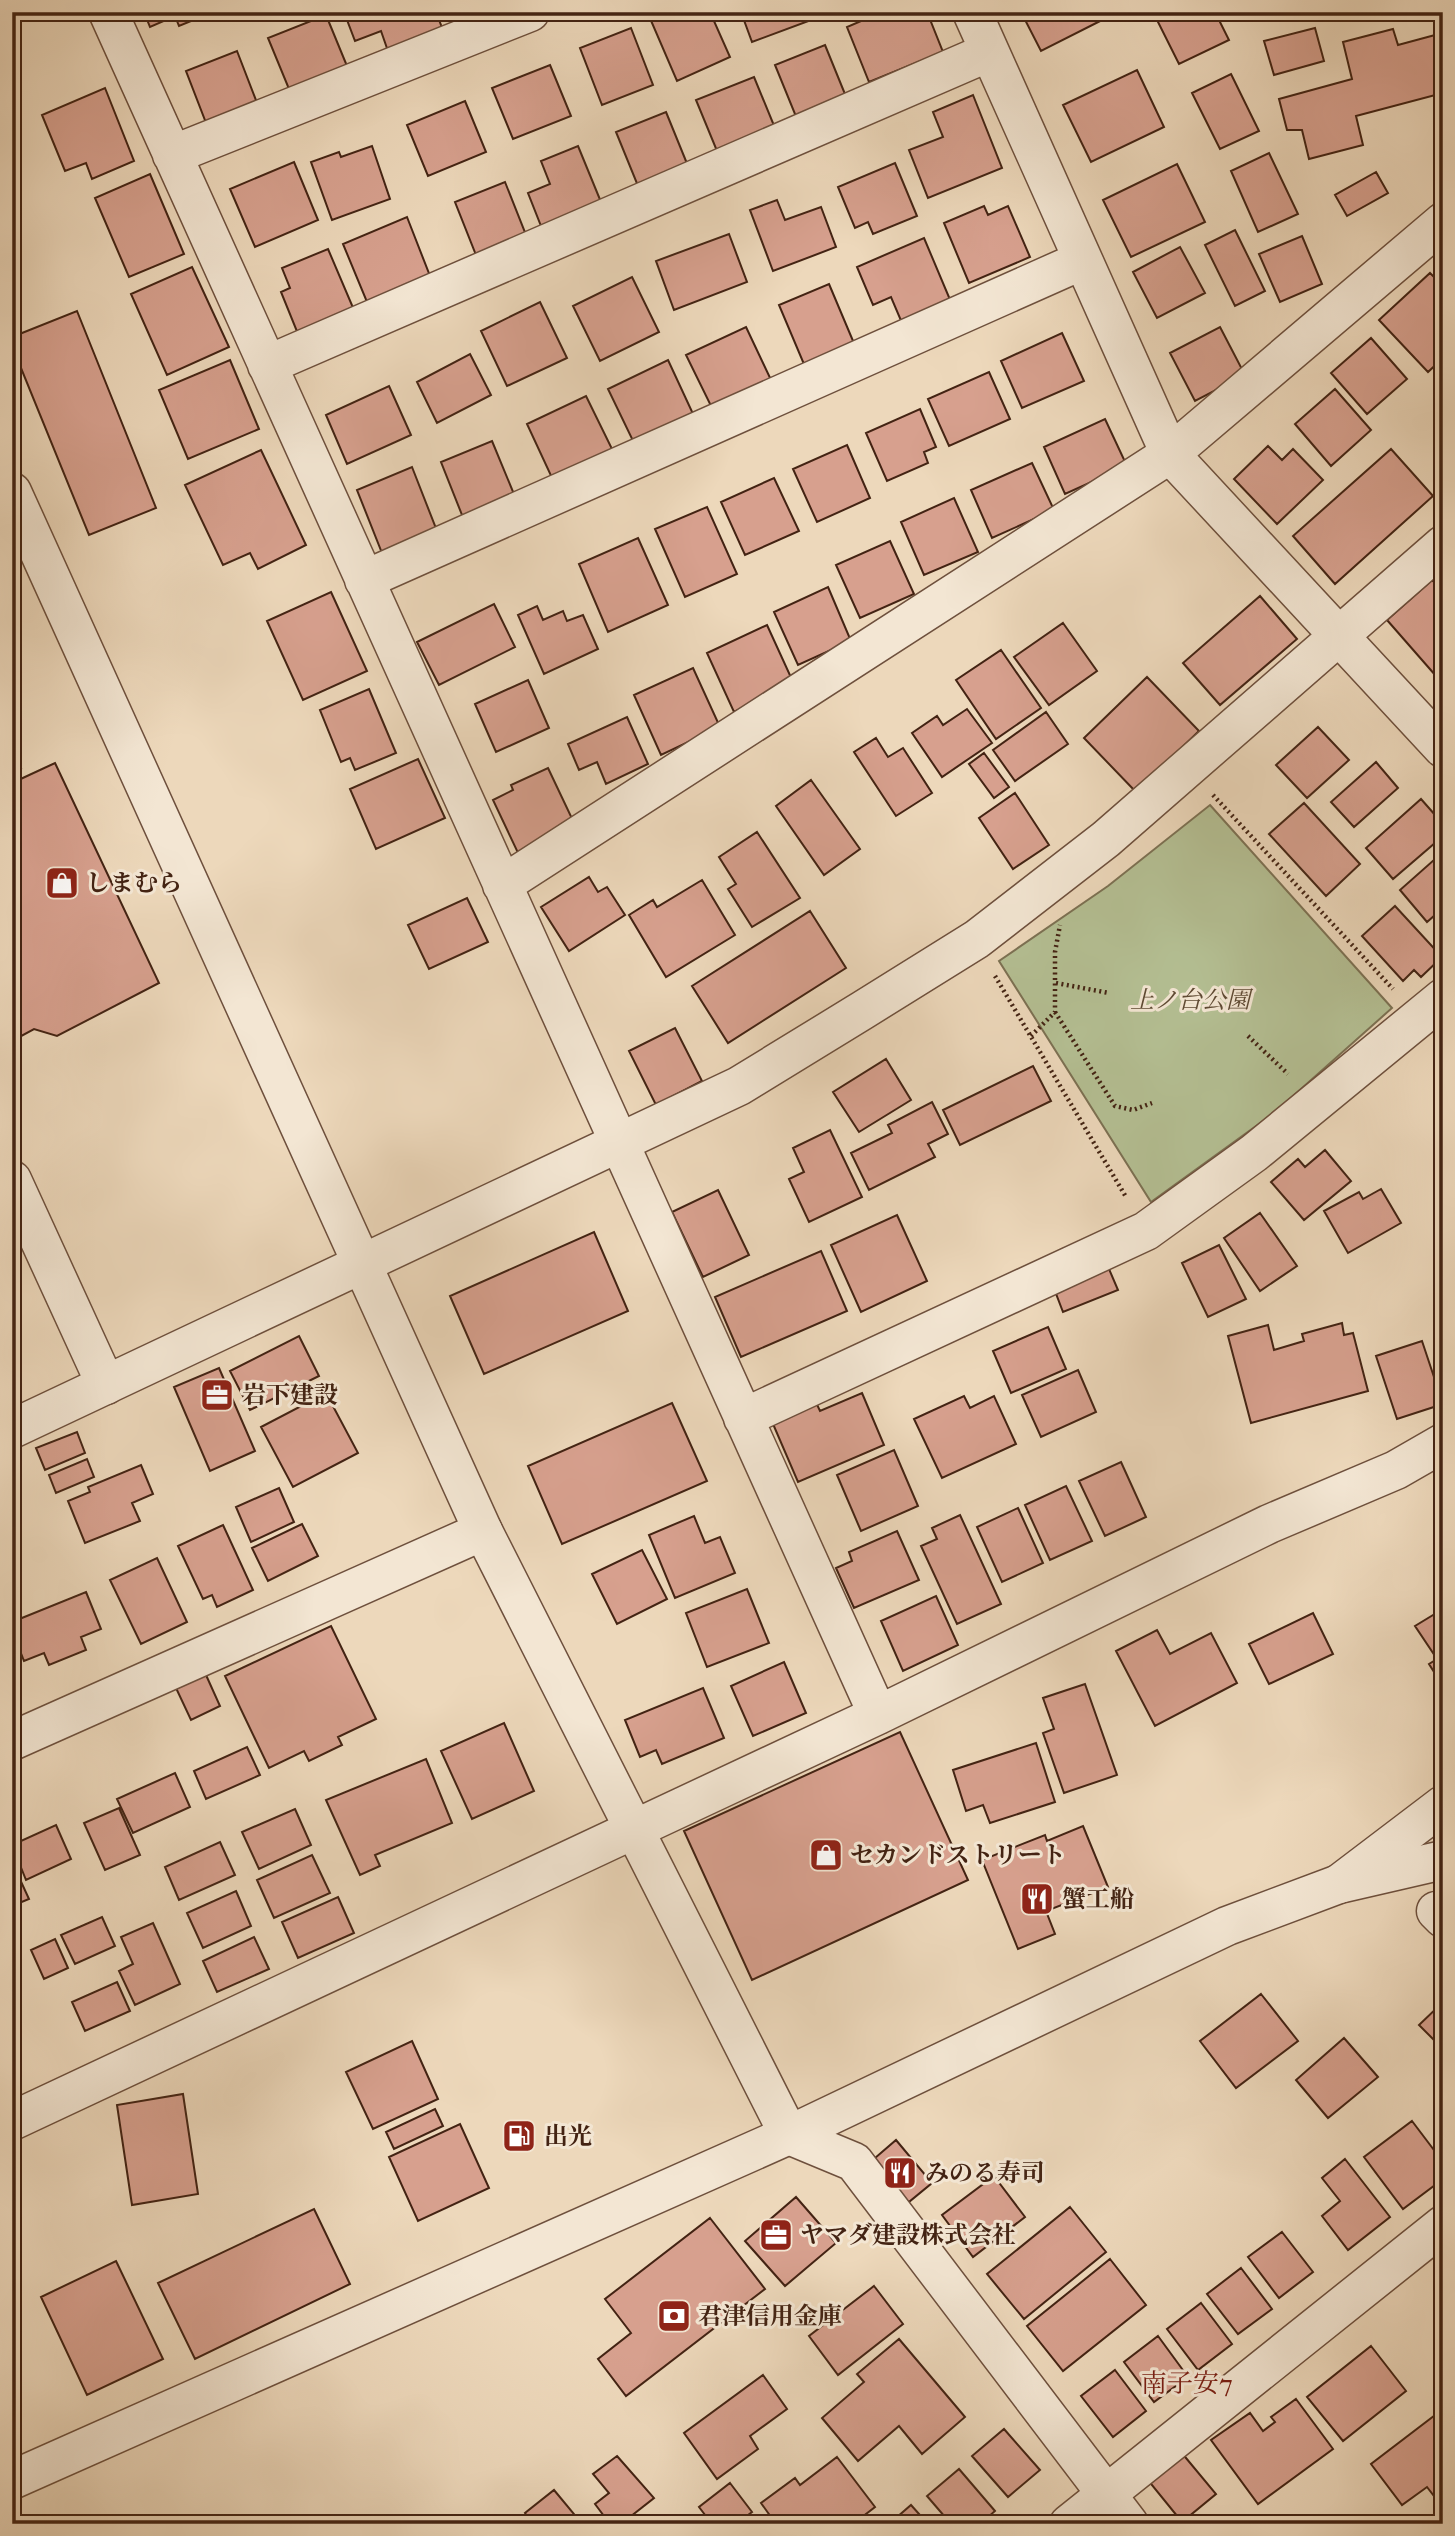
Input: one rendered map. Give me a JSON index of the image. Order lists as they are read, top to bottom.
{
  "districts": ["南子安7"],
  "parks": ["上ノ台公園"],
  "places": {
    "shop": ["しまむら", "セカンドストリート"],
    "office": ["岩下建設", "ヤマダ建設株式会社"],
    "restaurant": ["蟹工船", "みのる寿司"],
    "fuel station": ["出光"],
    "bank": ["君津信用金庫"]
  }
}
